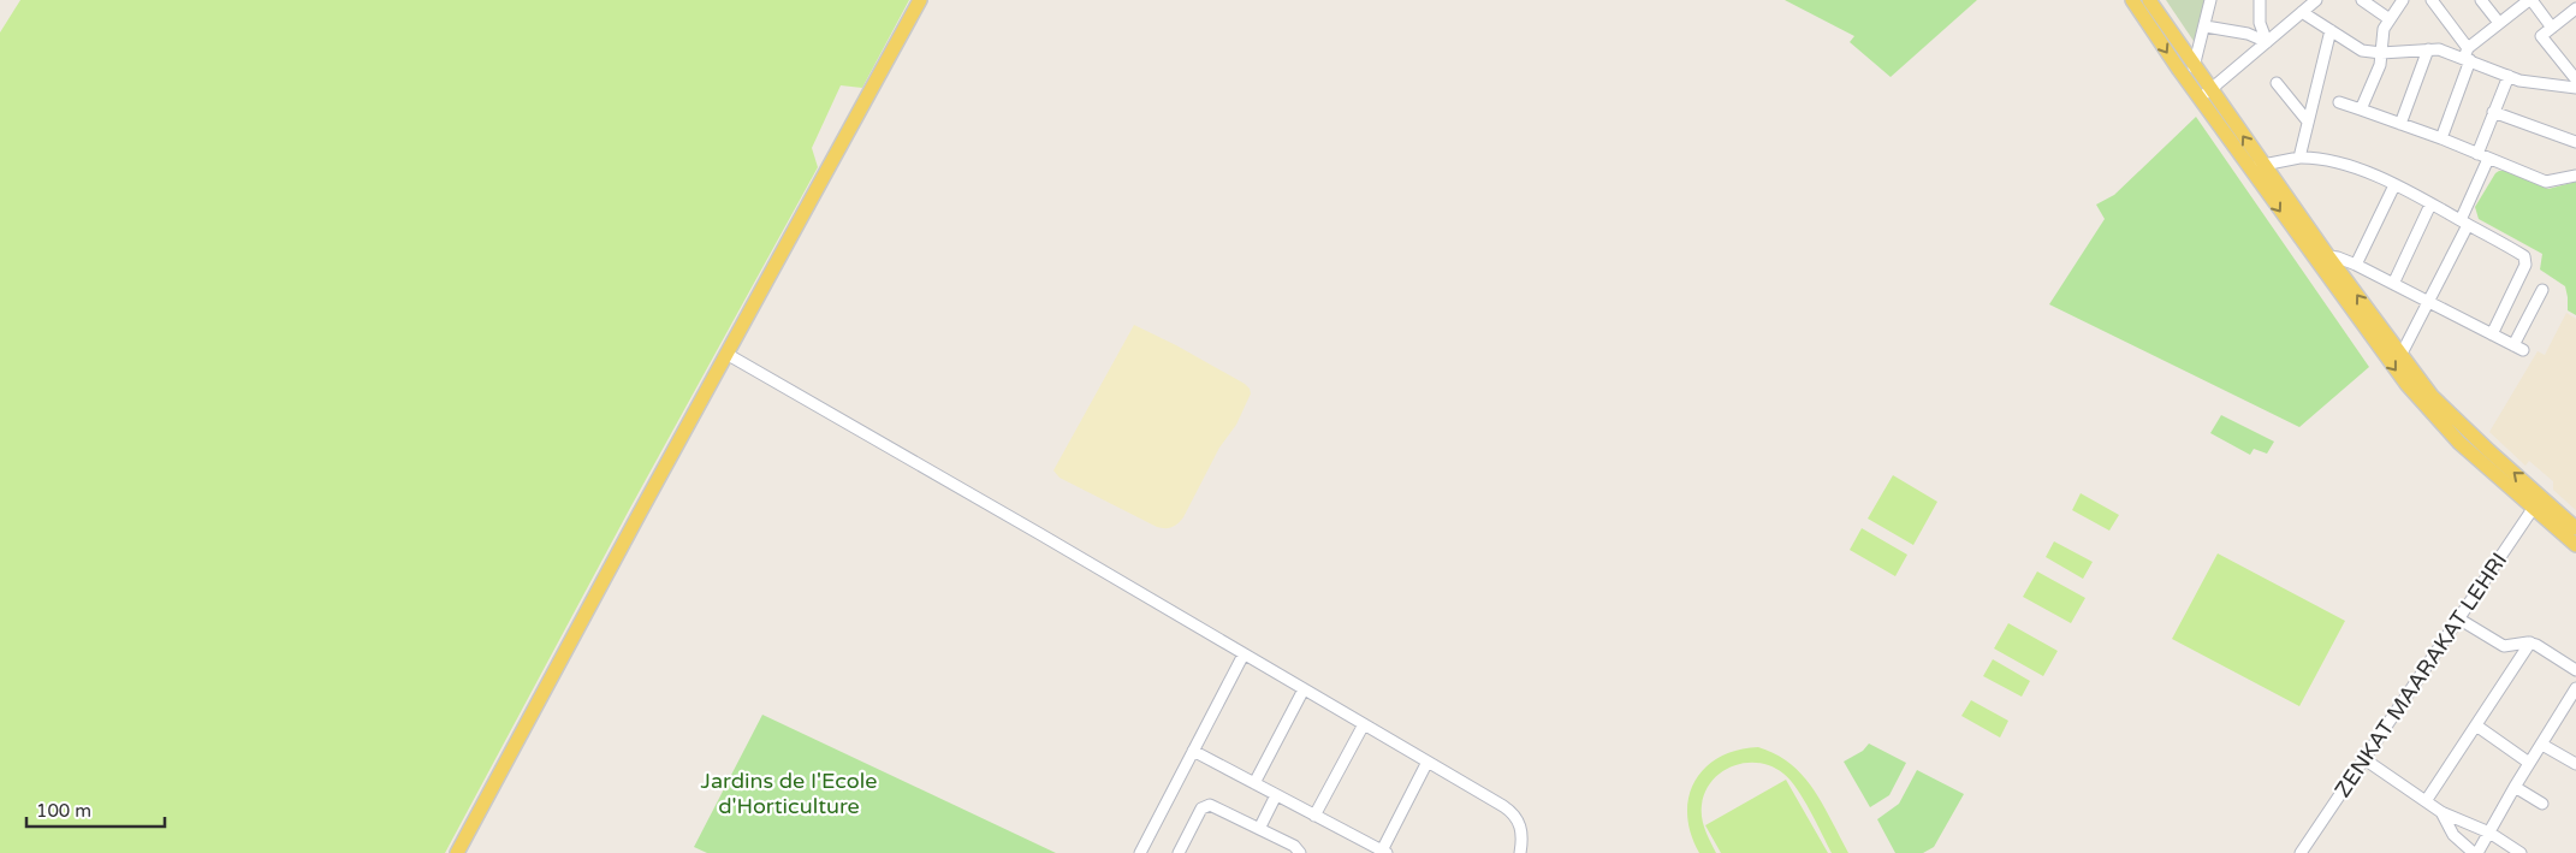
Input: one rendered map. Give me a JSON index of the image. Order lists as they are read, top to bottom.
{
  "streets": {
    "street": ["ZENKAT MAARAKAT LEHRI"]
  },
  "parks": ["Jardins de I'Ecole d'Horticulture"],
  "scale_bar": "100 m"
}
